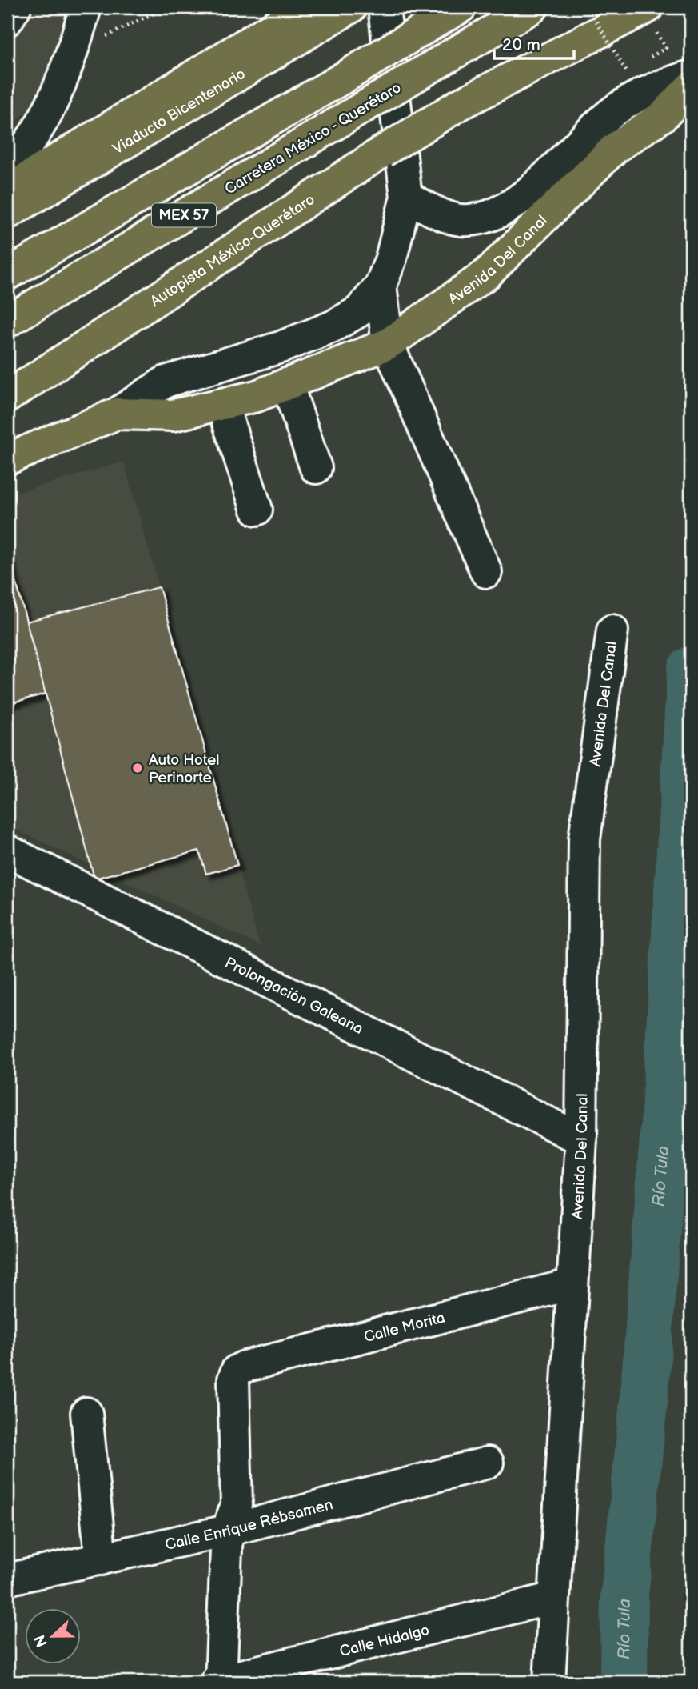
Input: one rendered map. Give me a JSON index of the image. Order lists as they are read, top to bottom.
{
  "streets": {
    "main road": [
      "Viaducto Bicentenario",
      "Carretera México - Querétaro",
      "MEX 57",
      "Autopista México-Querétaro",
      "Avenida Del Canal"
    ],
    "street": [
      "Prolongación Galeana",
      "Calle Morita",
      "Calle Enrique Rébsamen",
      "Calle Hidalgo"
    ]
  },
  "crossings": [
    ["Avenida Del Canal", "Prolongación Galeana"],
    ["Avenida Del Canal", "Calle Morita"],
    ["Avenida Del Canal", "Calle Hidalgo"],
    ["Calle Morita", "Calle Enrique Rébsamen"]
  ],
  "water": ["Río Tula"],
  "places": ["Auto Hotel Perinorte"],
  "scale_bar": "20 m",
  "north": "left"
}
